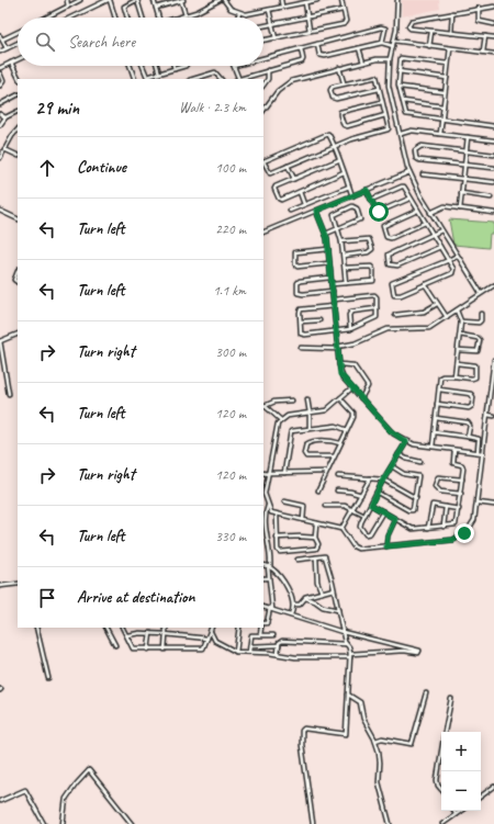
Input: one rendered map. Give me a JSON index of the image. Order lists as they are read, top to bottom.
{
  "page": {
    "search": "Search here",
    "heading": ["29 min", "Walk · 2.3 km"],
    "list": [
      ["Continue", "100 m"],
      ["Turn left", "220 m"],
      ["Turn left", "1.1 km"],
      ["Turn right", "300 m"],
      ["Turn left", "120 m"],
      ["Turn right", "120 m"],
      ["Turn left", "330 m"],
      "Arrive at destination"
    ],
    "map_buttons": ["+", "−"]
  }
}
